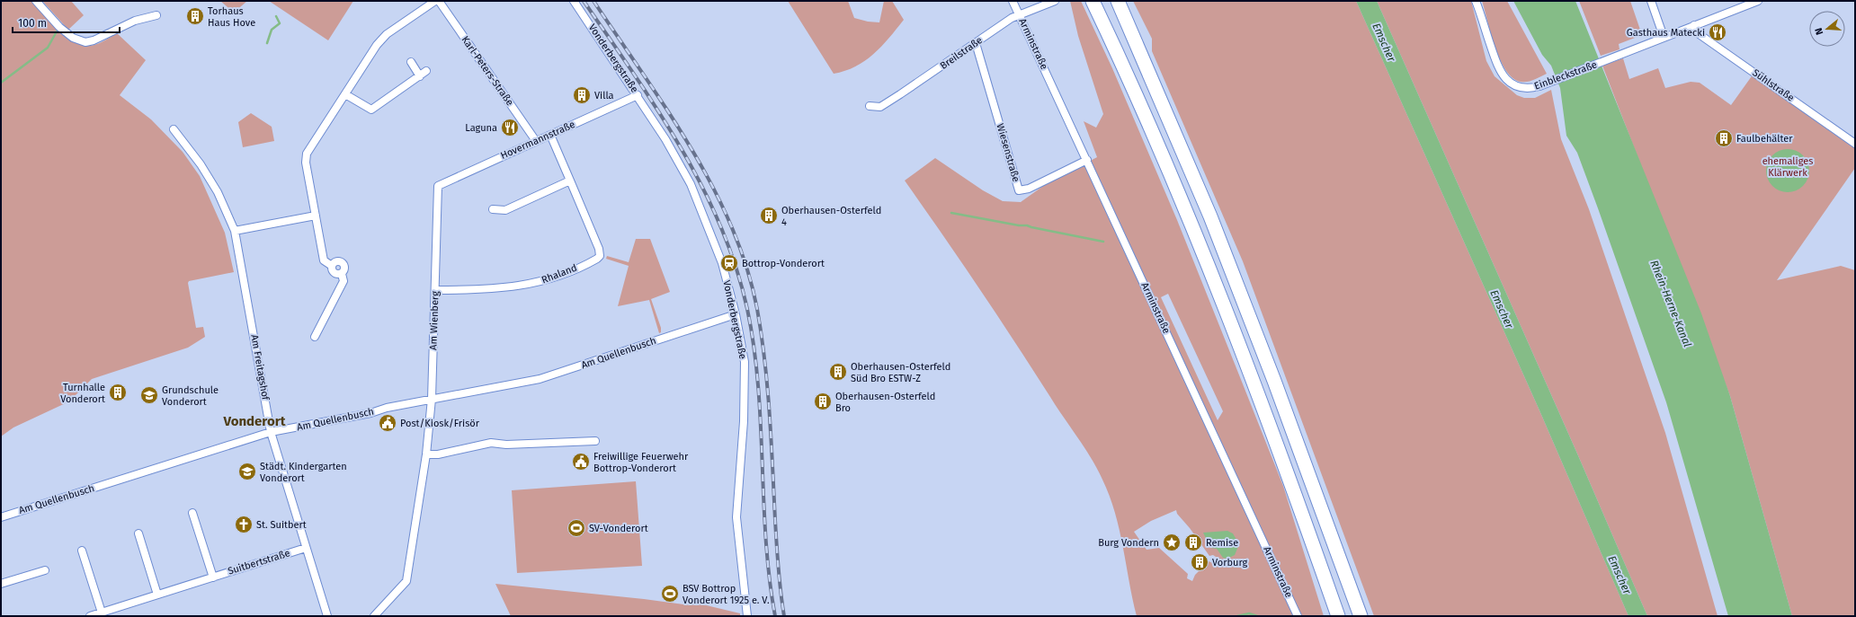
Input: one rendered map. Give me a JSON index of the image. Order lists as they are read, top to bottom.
{
  "streets": {
    "street": [
      "Arminstraße",
      "Breilstraße",
      "Vonderbergstraße",
      "Karl-Peters-Straße",
      "Einbleckstraße",
      "Sühlstraße",
      "Hovermannstraße",
      "Wiesenstraße",
      "Rhaland",
      "Am Wienberg",
      "Am Quellenbusch",
      "Am Freitagshof",
      "Suitbertstraße"
    ]
  },
  "crossings": [
    ["Arminstraße", "Breilstraße"],
    ["Arminstraße", "Wiesenstraße"],
    ["Breilstraße", "Wiesenstraße"],
    ["Vonderbergstraße", "Hovermannstraße"],
    ["Vonderbergstraße", "Am Quellenbusch"],
    ["Karl-Peters-Straße", "Hovermannstraße"],
    ["Einbleckstraße", "Sühlstraße"],
    ["Hovermannstraße", "Rhaland"],
    ["Hovermannstraße", "Am Wienberg"],
    ["Rhaland", "Am Wienberg"],
    ["Am Wienberg", "Am Quellenbusch"],
    ["Am Quellenbusch", "Am Freitagshof"],
    ["Am Freitagshof", "Suitbertstraße"]
  ],
  "districts": ["Vonderort"],
  "water": ["Emscher", "Rhein-Herne-Kanal"],
  "parks": ["ehemaliges Klärwerk"],
  "places": {
    "building": [
      "Torhaus Haus Hove",
      "Villa",
      "Faulbehälter",
      "Oberhausen-Osterfeld 4",
      "Oberhausen-Osterfeld Süd Bro ESTW-Z",
      "Turnhalle Vonderort",
      "Oberhausen-Osterfeld Bro",
      "Remise",
      "Vorburg"
    ],
    "restaurant": ["Gasthaus Matecki", "Laguna"],
    "station": ["Bottrop-Vonderort"],
    "school or university": ["Grundschule Vonderort", "Städt. Kindergarten Vonderort"],
    "public building": ["Post/Kiosk/Frisör", "Freiwillige Feuerwehr Bottrop-Vonderort"],
    "church": ["St. Suitbert"],
    "sports": ["SV-Vonderort", "BSV Bottrop Vonderort 1925 e. V."],
    "place": ["Burg Vondern"]
  },
  "scale_bar": "100 m",
  "north": "left"
}
